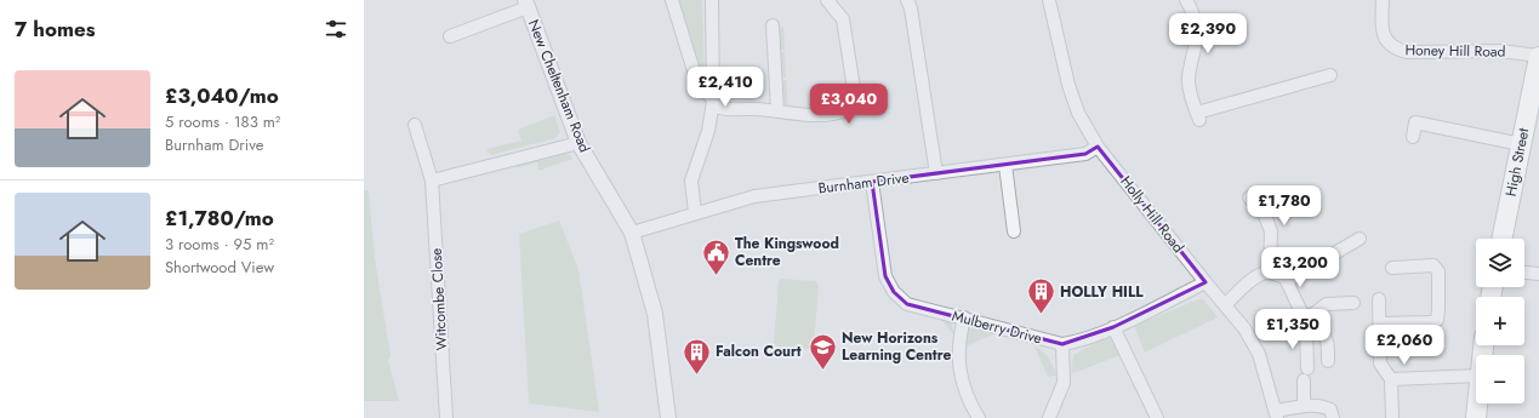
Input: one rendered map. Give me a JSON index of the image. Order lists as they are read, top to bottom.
{
  "streets": {
    "main road": ["High Street"],
    "street": [
      "Honey Hill Road",
      "New Cheltenham Road",
      "Burnham Drive",
      "Holly Hill Road",
      "Witcombe Close",
      "Mulberry Drive"
    ]
  },
  "crossings": [
    ["Honey Hill Road", "High Street"],
    ["New Cheltenham Road", "Burnham Drive"],
    ["Burnham Drive", "Holly Hill Road"],
    ["Burnham Drive", "Mulberry Drive"],
    ["Holly Hill Road", "Mulberry Drive"]
  ],
  "places": {
    "public building": ["The Kingswood Centre"],
    "building": ["HOLLY HILL", "Falcon Court"],
    "school or university": ["New Horizons Learning Centre"]
  },
  "page": {
    "heading": "7 homes",
    "price": [
      "£2,390",
      "£2,410",
      "£3,040",
      "£1,780",
      "£3,200",
      "£1,350",
      "£2,060"
    ],
    "list": [
      {
        "name": "£3,040/mo",
        "note": "5 rooms · 183 m² · Burnham Drive"
      },
      {
        "name": "£1,780/mo",
        "note": "3 rooms · 95 m² · Shortwood View"
      }
    ],
    "map_buttons": ["+", "−"]
  }
}
